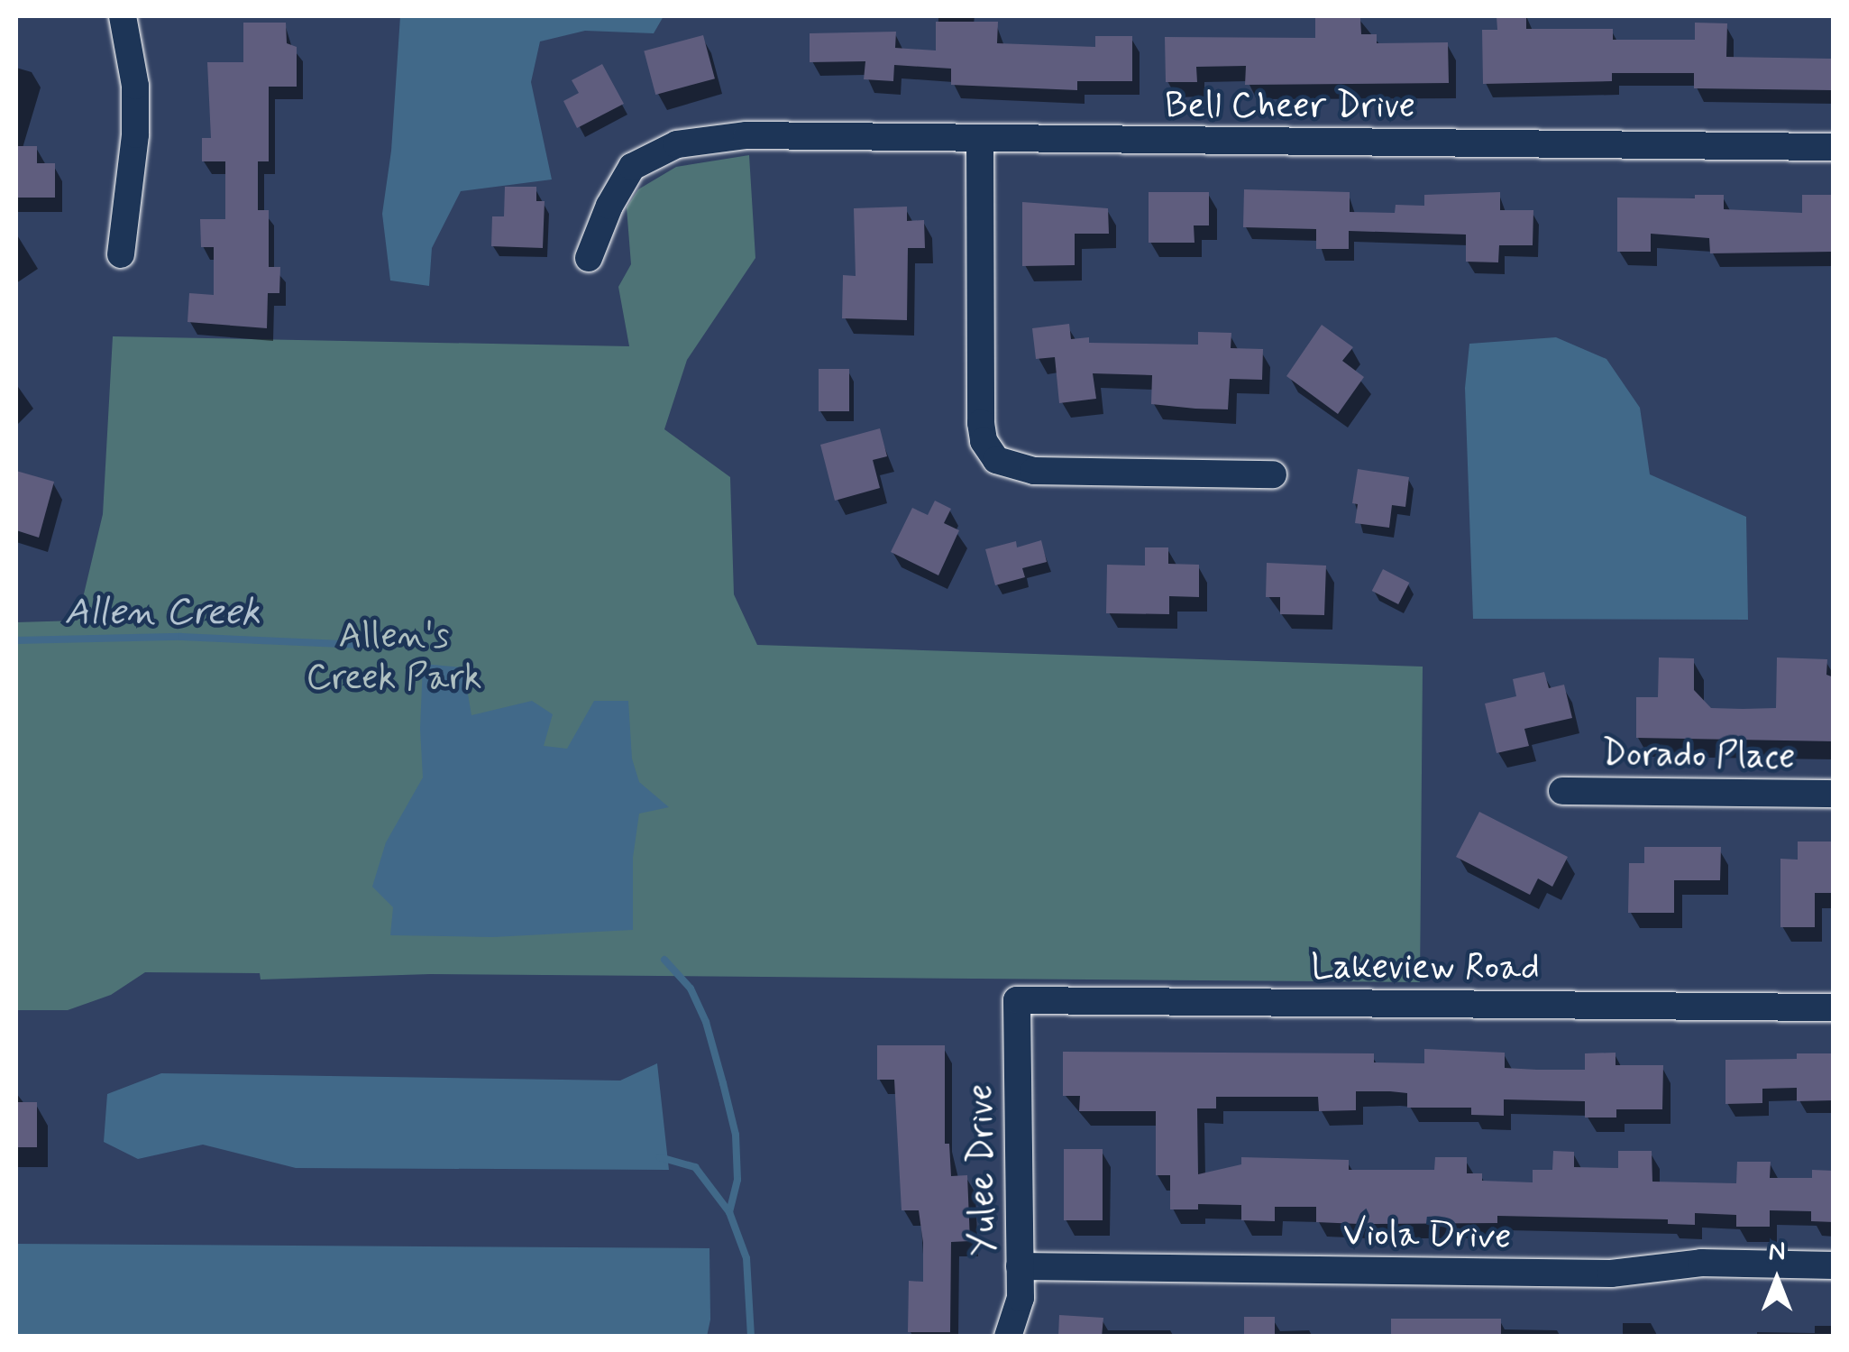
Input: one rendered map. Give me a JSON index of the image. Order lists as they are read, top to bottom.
{
  "streets": {
    "street": [
      "Bell Cheer Drive",
      "Dorado Place",
      "Lakeview Road",
      "Yulee Drive",
      "Viola Drive"
    ]
  },
  "crossings": [
    ["Lakeview Road", "Yulee Drive"],
    ["Yulee Drive", "Viola Drive"]
  ],
  "water": ["Allen Creek"],
  "parks": ["Allen's Creek Park"],
  "north": "top"
}
